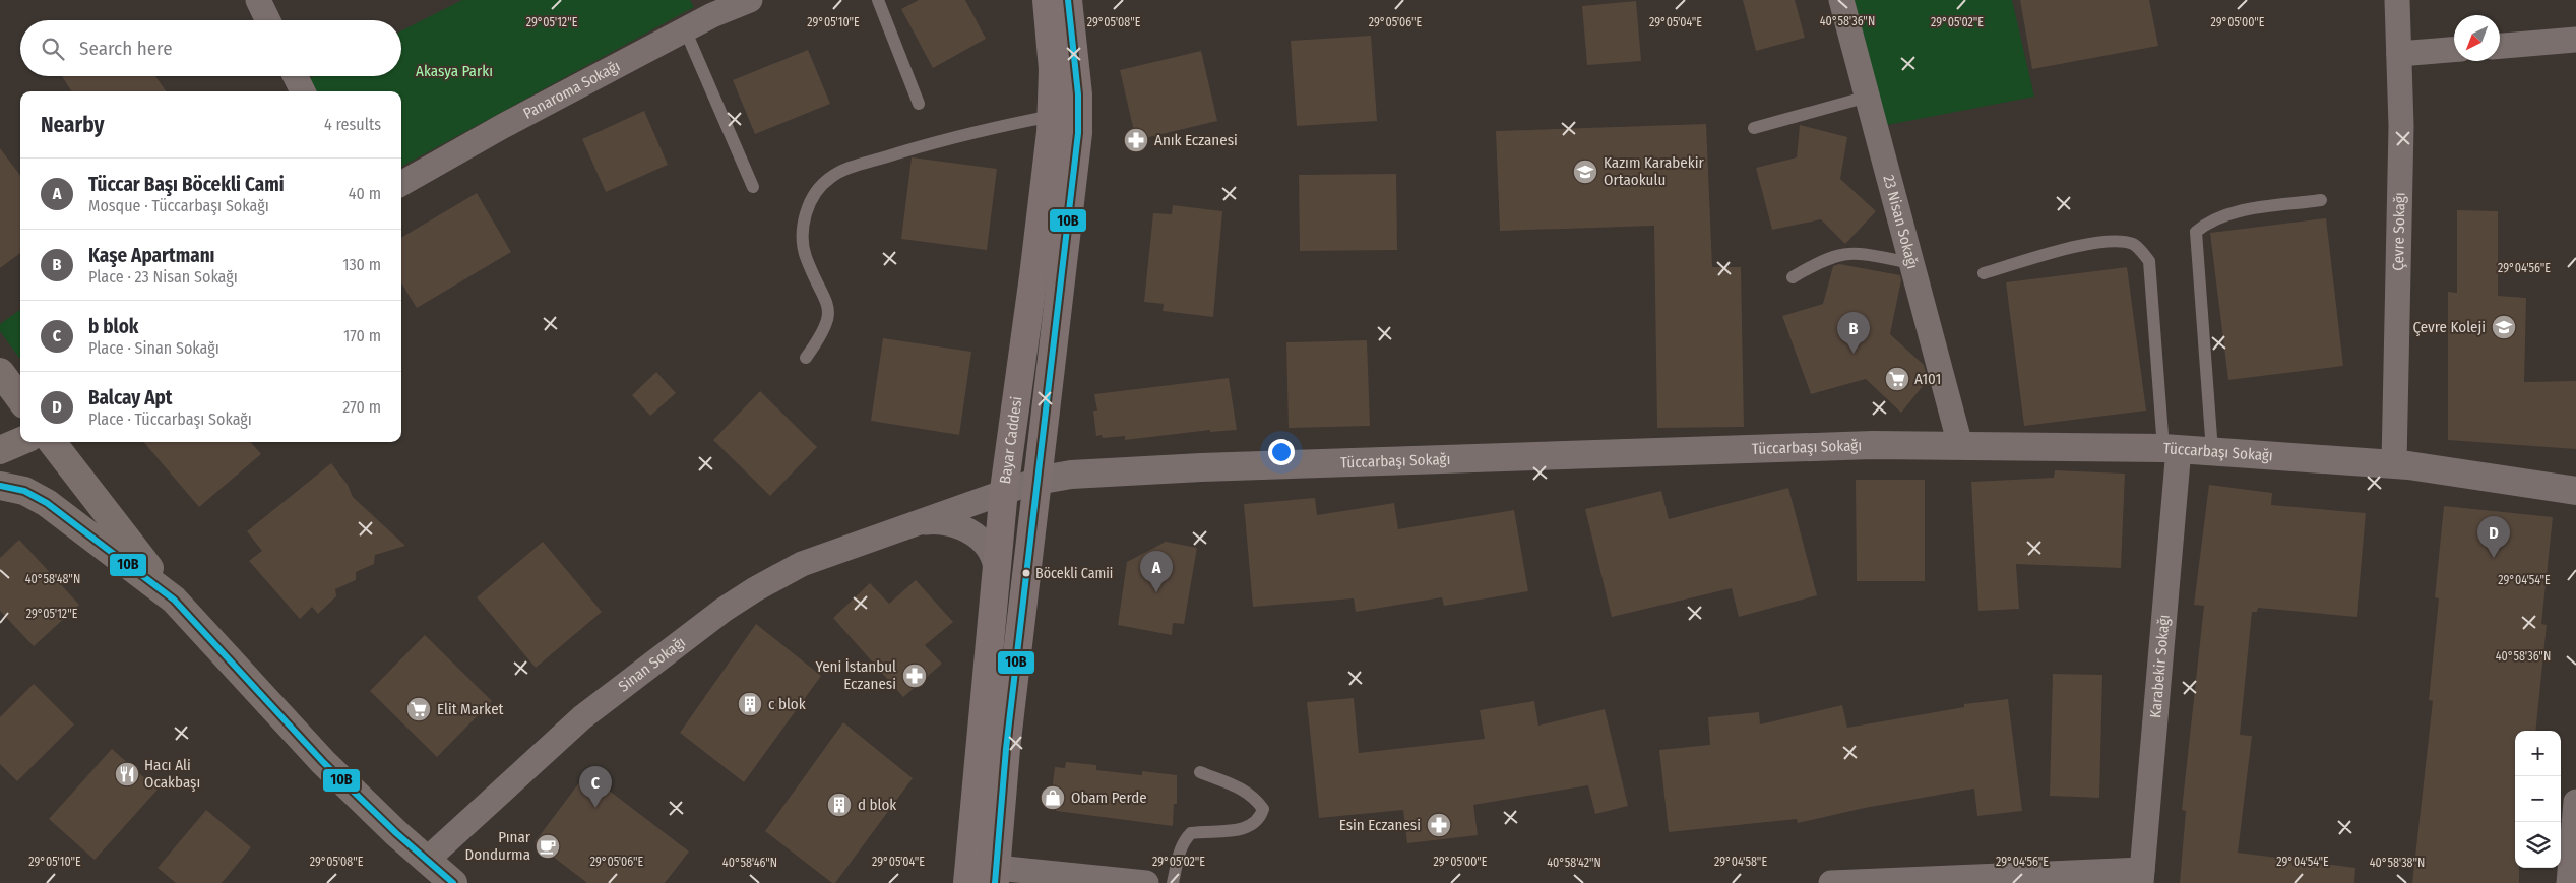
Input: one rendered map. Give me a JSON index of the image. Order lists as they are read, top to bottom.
{
  "streets": {
    "main road": ["Bayar Caddesi"],
    "street": [
      "Panaroma Sokağı",
      "23 Nisan Sokağı",
      "Çevre Sokağı",
      "Tüccarbaşı Sokağı",
      "Sinan Sokağı",
      "Karabekir Sokağı"
    ]
  },
  "crossings": [
    ["23 Nisan Sokağı", "Tüccarbaşı Sokağı"],
    ["Çevre Sokağı", "Tüccarbaşı Sokağı"],
    ["Bayar Caddesi", "Tüccarbaşı Sokağı"],
    ["Bayar Caddesi", "Sinan Sokağı"],
    ["Tüccarbaşı Sokağı", "Sinan Sokağı"],
    ["Tüccarbaşı Sokağı", "Karabekir Sokağı"]
  ],
  "parks": ["Akasya Parkı"],
  "places": {
    "pharmacy": ["Anık Eczanesi", "Yeni İstanbul Eczanesi", "Esin Eczanesi"],
    "school or university": ["Kazım Karabekir Ortaokulu", "Çevre Koleji"],
    "supermarket": ["A101", "Elit Market"],
    "other": ["Böcekli Camii"],
    "building": ["c blok", "d blok"],
    "restaurant": ["Hacı Ali Ocakbaşı"],
    "shop": ["Obam Perde"],
    "cafe": ["Pınar Dondurma"]
  },
  "lines": ["transit line 10B"],
  "north": "bottom left",
  "page": {
    "search": "Search here",
    "heading": ["Nearby", "4 results"],
    "list": [
      {
        "mark": "A",
        "name": "Tüccar Başı Böcekli Cami",
        "note": "Mosque · Tüccarbaşı Sokağı",
        "value": "40 m"
      },
      {
        "mark": "B",
        "name": "Kaşe Apartmanı",
        "note": "Place · 23 Nisan Sokağı",
        "value": "130 m"
      },
      {
        "mark": "C",
        "name": "b blok",
        "note": "Place · Sinan Sokağı",
        "value": "170 m"
      },
      {
        "mark": "D",
        "name": "Balcay Apt",
        "note": "Place · Tüccarbaşı Sokağı",
        "value": "270 m"
      }
    ],
    "pins": [
      "B",
      "D",
      "A",
      "C"
    ],
    "map_buttons": ["+", "−"]
  },
  "coordinates": [
    "40°58'36\"N",
    "29°05'12\"E",
    "29°05'10\"E",
    "29°05'08\"E",
    "29°05'06\"E",
    "29°05'04\"E",
    "29°05'02\"E",
    "29°05'00\"E",
    "29°04'56\"E",
    "40°58'48\"N",
    "29°04'54\"E",
    "29°04'58\"E",
    "40°58'46\"N",
    "40°58'42\"N",
    "40°58'38\"N"
  ]
}
